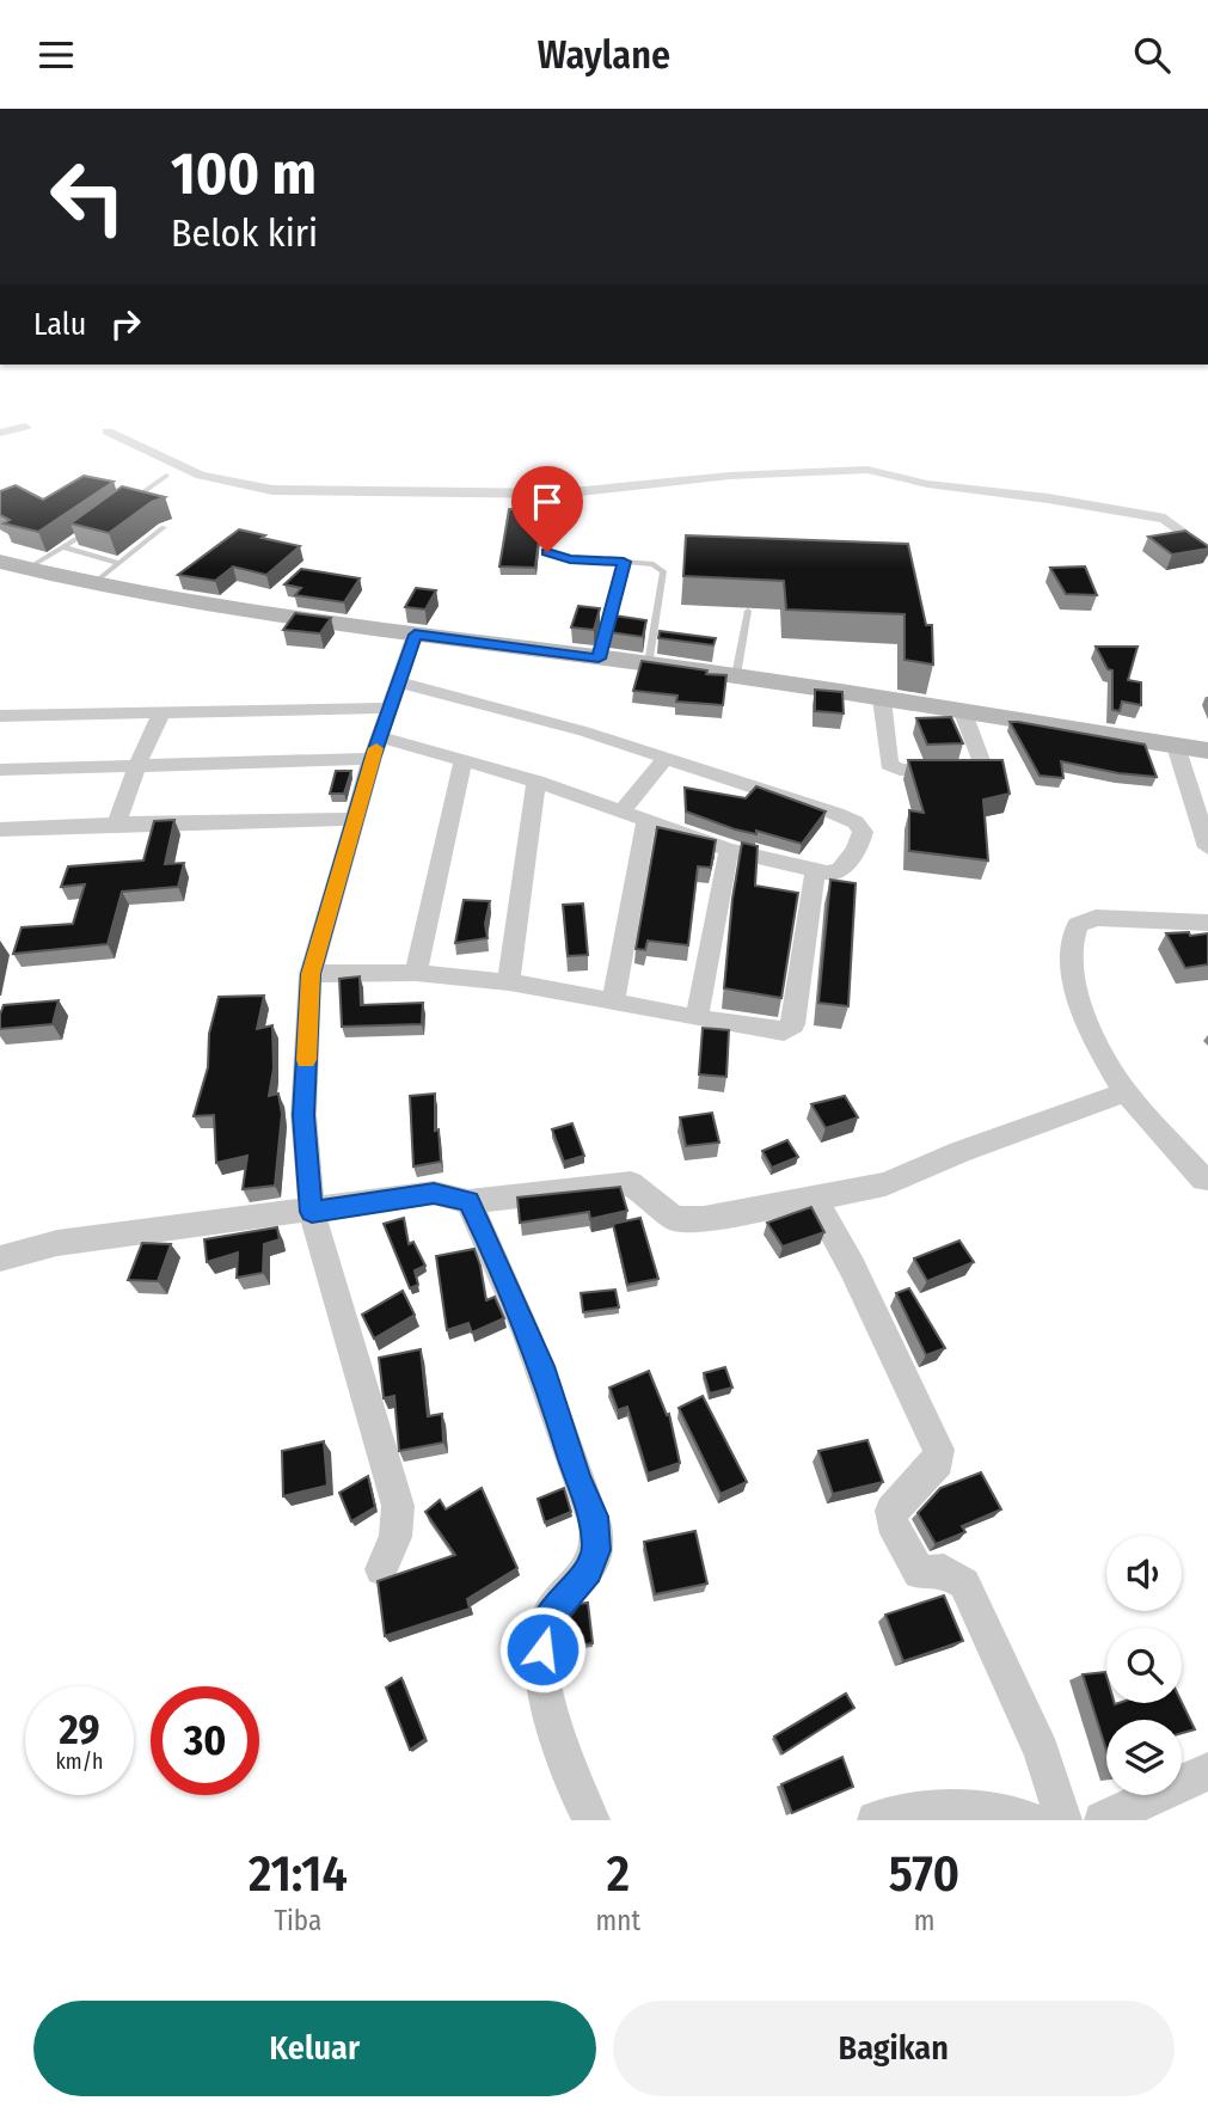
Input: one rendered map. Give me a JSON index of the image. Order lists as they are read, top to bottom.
{
  "page": {
    "header": "Waylane",
    "turn": ["100 m", "Belok kiri"],
    "then": "Lalu",
    "speed": "29 km/h",
    "limit": "30",
    "eta": [
      "21:14",
      "Tiba",
      "2",
      "mnt",
      "570",
      "m"
    ],
    "buttons": ["Keluar", "Bagikan"]
  }
}
